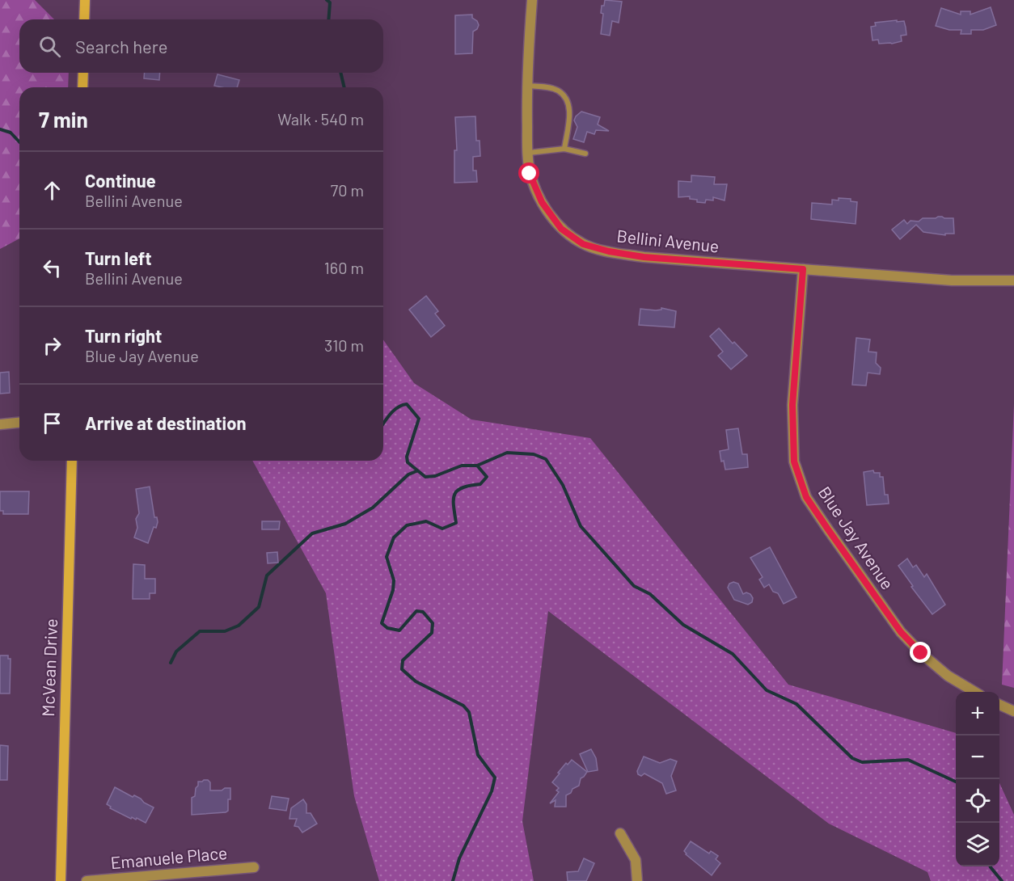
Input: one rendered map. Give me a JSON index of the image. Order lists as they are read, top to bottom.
{
  "streets": {
    "main road": ["McVean Drive"],
    "street": ["Bellini Avenue", "Blue Jay Avenue", "Emanuele Place"]
  },
  "crossings": [
    ["Bellini Avenue", "Blue Jay Avenue"]
  ],
  "page": {
    "search": "Search here",
    "heading": ["7 min", "Walk · 540 m"],
    "list": [
      ["Continue", "Bellini Avenue", "70 m"],
      ["Turn left", "Bellini Avenue", "160 m"],
      ["Turn right", "Blue Jay Avenue", "310 m"],
      "Arrive at destination"
    ],
    "map_buttons": ["+", "−"]
  }
}
